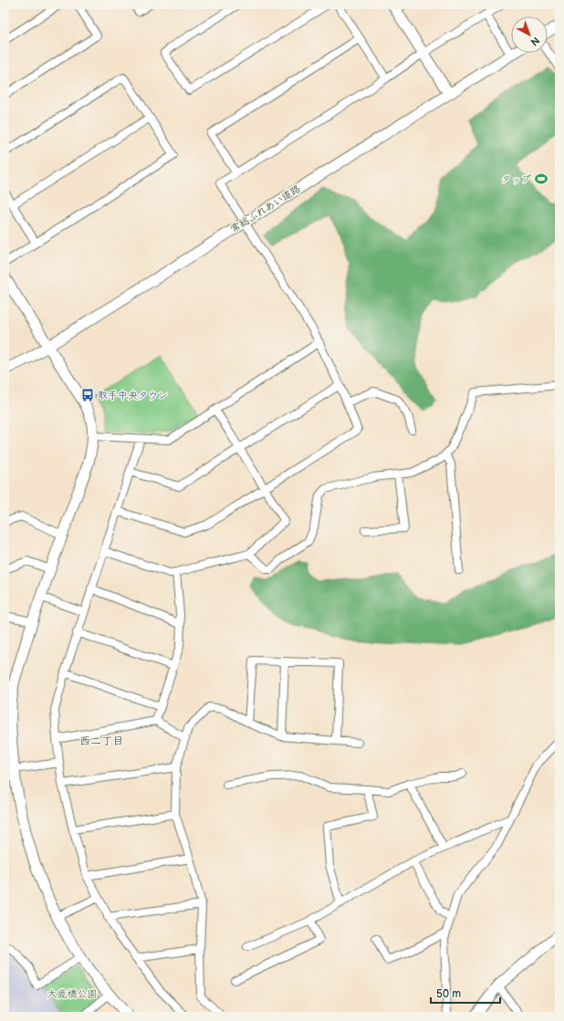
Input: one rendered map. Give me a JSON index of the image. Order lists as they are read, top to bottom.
{
  "streets": {
    "street": ["常総ふれあい道路"]
  },
  "districts": ["西二丁目"],
  "parks": ["大鹿橋公園"],
  "places": {
    "sports": ["タップ"],
    "bus stop": ["取手中央タウン"]
  },
  "scale_bar": "50 m",
  "north": "bottom right"
}
